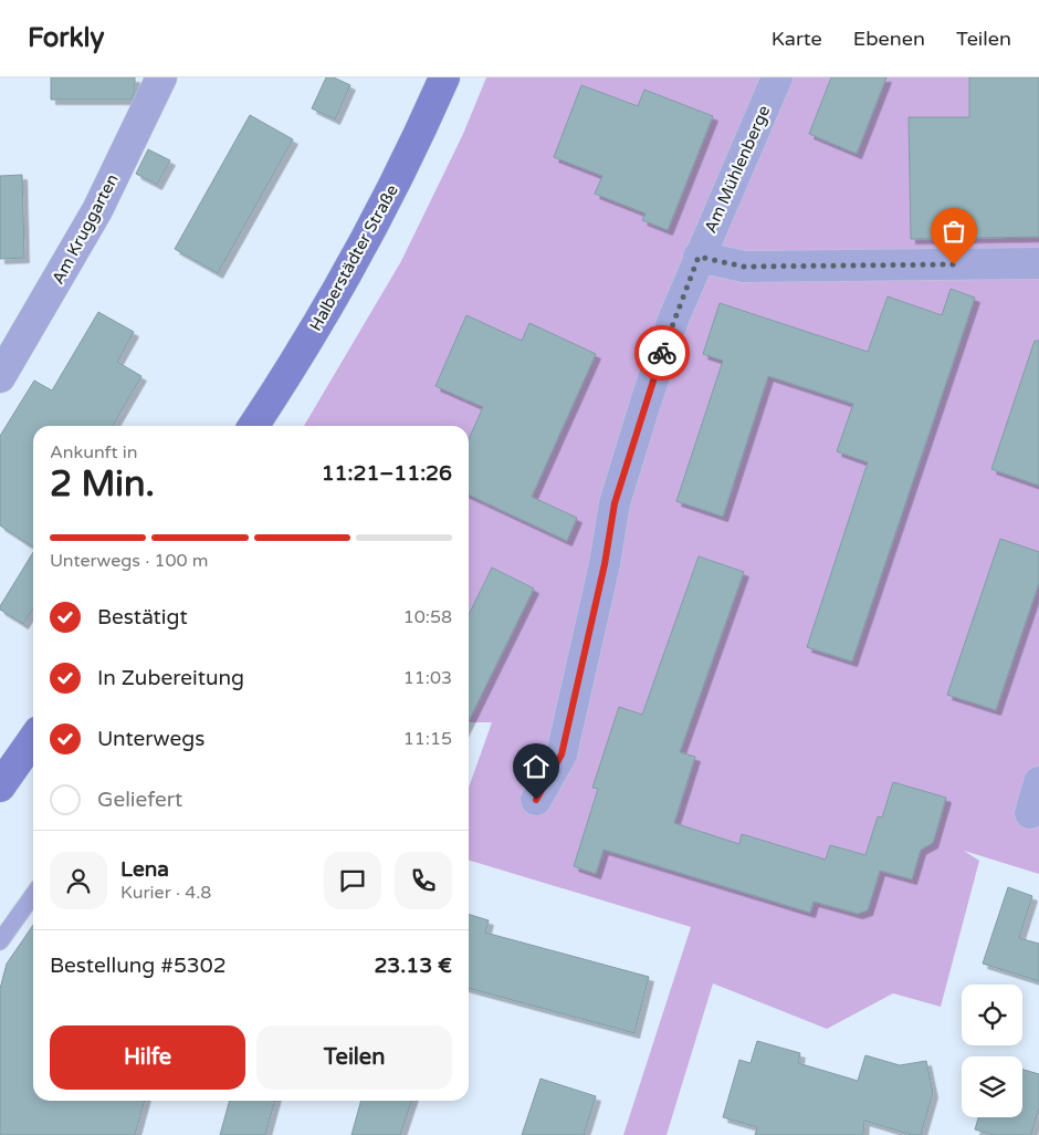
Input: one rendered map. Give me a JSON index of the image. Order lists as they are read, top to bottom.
{
  "streets": {
    "main road": ["Halberstädter Straße"],
    "street": ["Am Mühlenberge", "Am Kruggarten"]
  },
  "page": {
    "header": "Forkly",
    "nav": ["Karte", "Ebenen", "Teilen"],
    "heading": ["2 Min.", "Ankunft in", "11:21–11:26"],
    "panel": [
      "Lena",
      "Kurier · 4.8",
      "Bestellung #5302",
      "23.13 €"
    ],
    "bar": "Unterwegs · 100 m",
    "list": [
      ["Bestätigt", "10:58"],
      ["In Zubereitung", "11:03"],
      ["Unterwegs", "11:15"],
      "Geliefert"
    ],
    "buttons": ["Hilfe", "Teilen"]
  }
}
